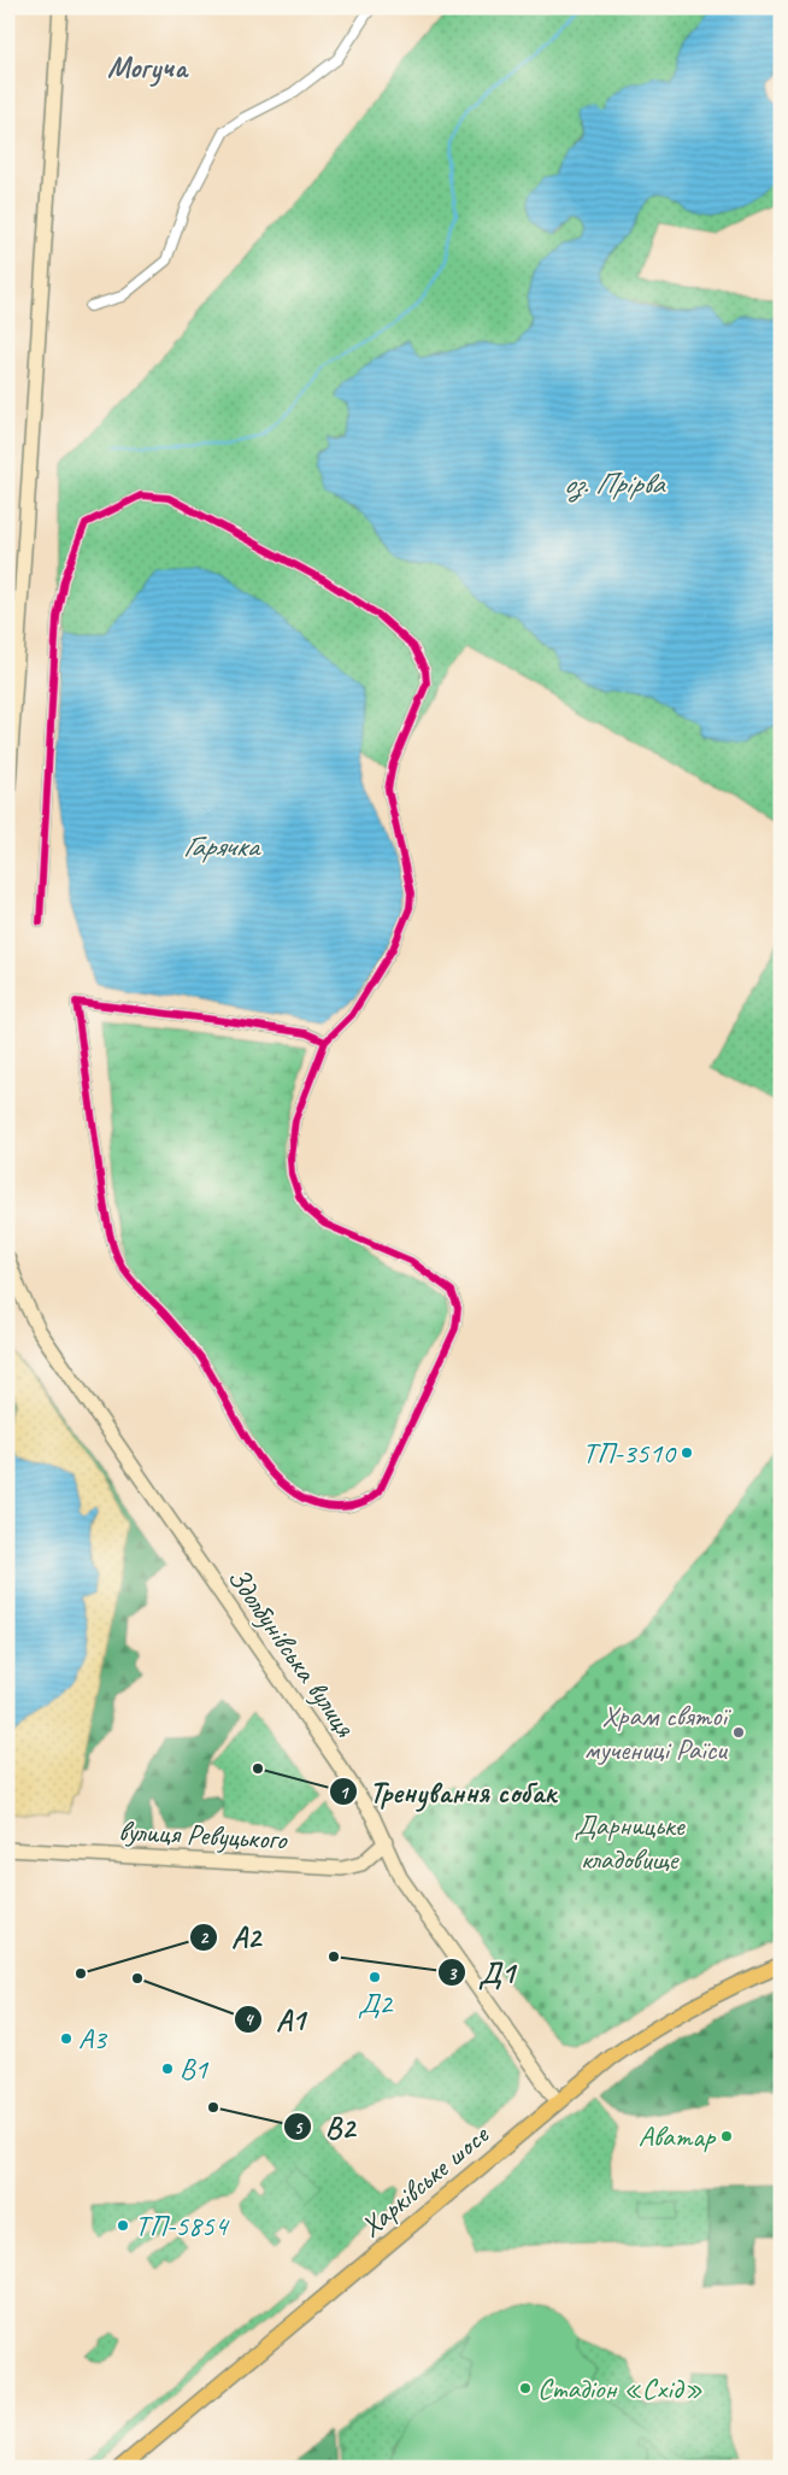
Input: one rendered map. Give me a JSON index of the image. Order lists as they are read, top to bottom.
{
  "streets": {
    "main road": ["Харківське шосе"],
    "street": ["Здолбунівська вулиця", "вулиця Ревуцького"]
  },
  "crossings": [
    ["Здолбунівська вулиця", "вулиця Ревуцького"],
    ["Здолбунівська вулиця", "Харківське шосе"]
  ],
  "districts": ["Могуча"],
  "water": ["оз. Прірва", "Гарячка"],
  "parks": ["Дарницьке кладовище"],
  "places": [
    "ТП-3510",
    "Храм святої мучениці Раїси",
    "Тренування собак",
    "Д1",
    "А2",
    "Д2",
    "А1",
    "А3",
    "В1",
    "В2",
    "Аватар",
    "ТП-5854",
    "Стадіон «Схід»"
  ]
}
